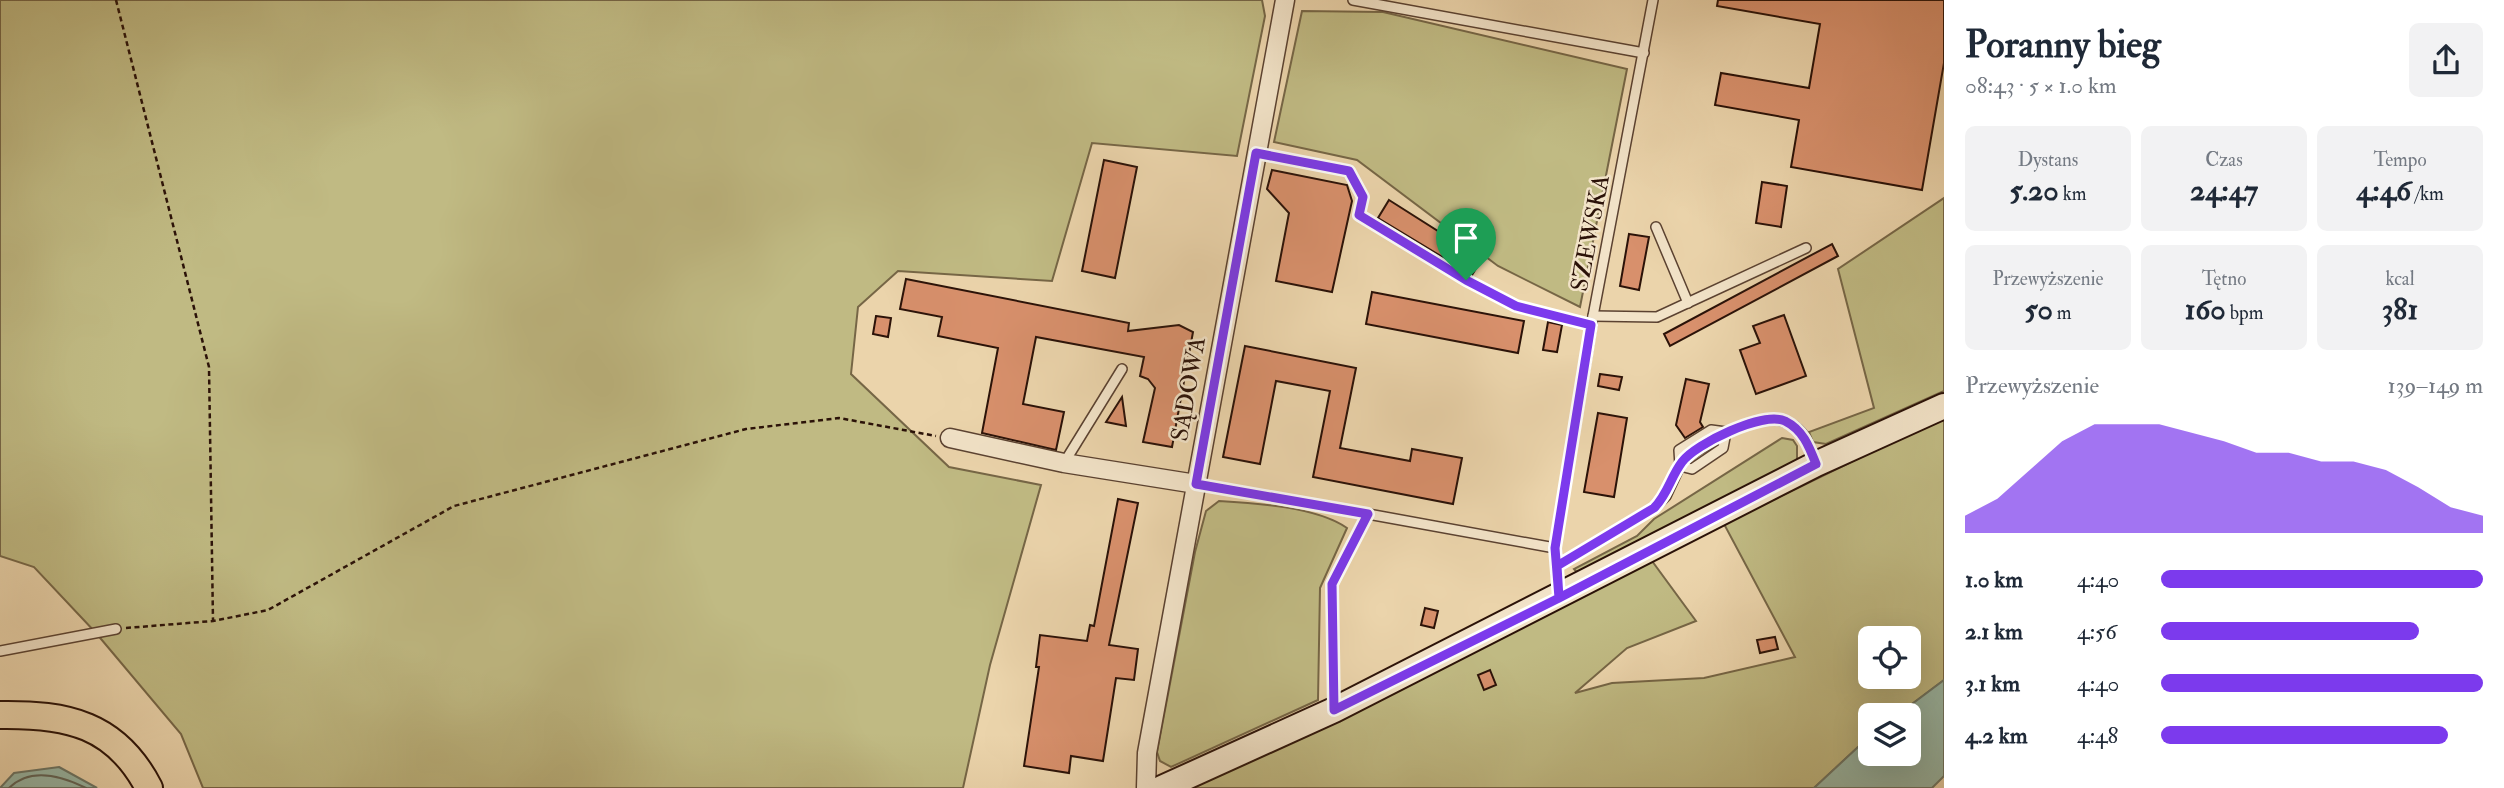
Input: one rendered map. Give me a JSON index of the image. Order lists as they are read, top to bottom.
{
  "streets": {
    "street": ["SĄDOWA"],
    "lane": ["SZEWSKA"]
  },
  "page": {
    "heading": ["Poranny bieg", "08:43 · 5 × 1.0 km"],
    "stats": [
      ["Dystans", "5.20 km"],
      ["Czas", "24:47"],
      ["Tempo", "4:46 /km"],
      ["Przewyższenie", "50 m"],
      ["Tętno", "160 bpm"],
      ["kcal", "381"]
    ],
    "chart": ["Przewyższenie", "139–149 m"],
    "list": [
      {
        "name": "1.0 km",
        "note": "4:40"
      },
      {
        "name": "2.1 km",
        "note": "4:56"
      },
      {
        "name": "3.1 km",
        "note": "4:40"
      },
      {
        "name": "4.2 km",
        "note": "4:48"
      }
    ]
  }
}
